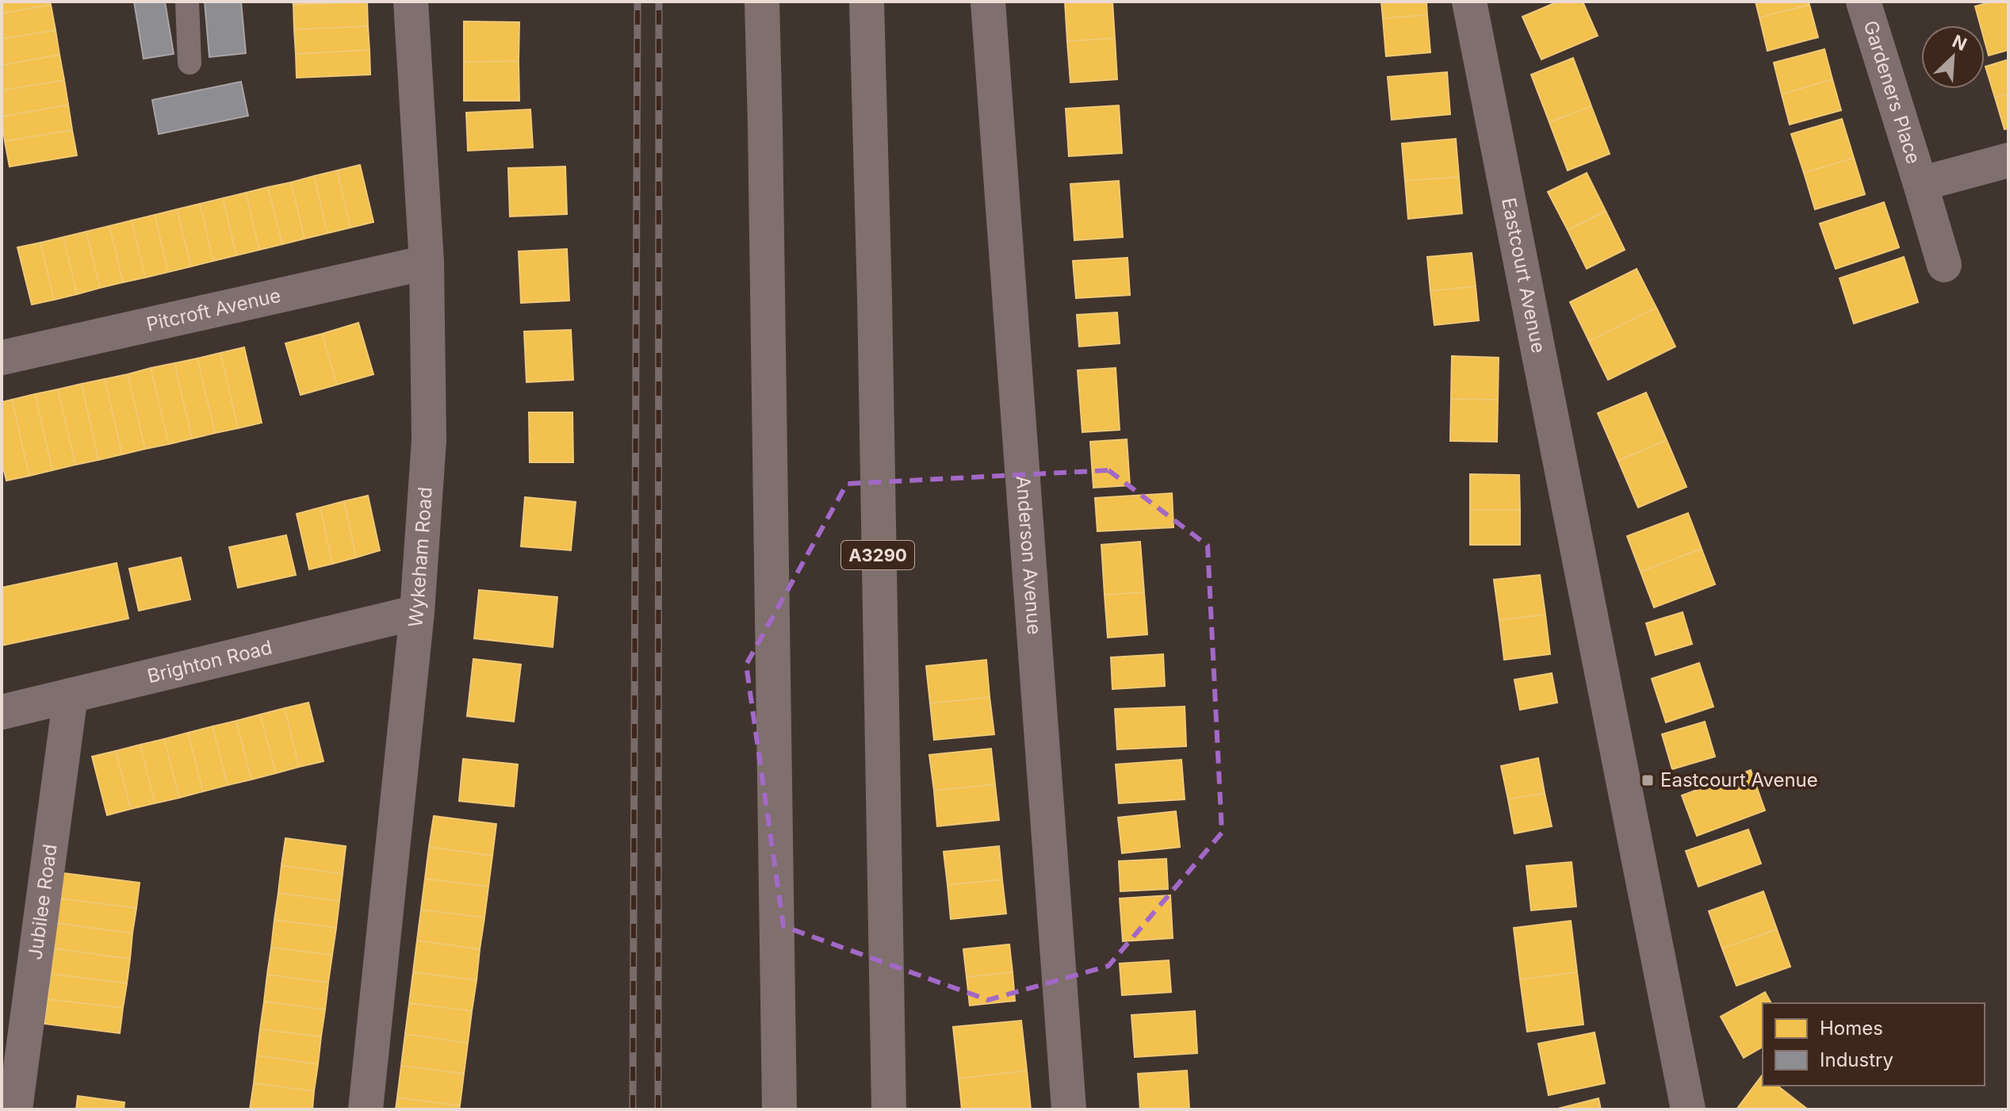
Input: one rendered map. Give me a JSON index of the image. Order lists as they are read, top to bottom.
{
  "streets": {
    "main road": ["A3290"],
    "street": [
      "Gardeners Place",
      "Eastcourt Avenue",
      "Pitcroft Avenue",
      "Anderson Avenue",
      "Wykeham Road",
      "Brighton Road",
      "Jubilee Road"
    ]
  },
  "crossings": [
    ["Pitcroft Avenue", "Wykeham Road"],
    ["Wykeham Road", "Brighton Road"],
    ["Brighton Road", "Jubilee Road"]
  ],
  "places": {
    "transit": ["Eastcourt Avenue"]
  },
  "legend": ["Homes", "Industry"],
  "north": "top right"
}
